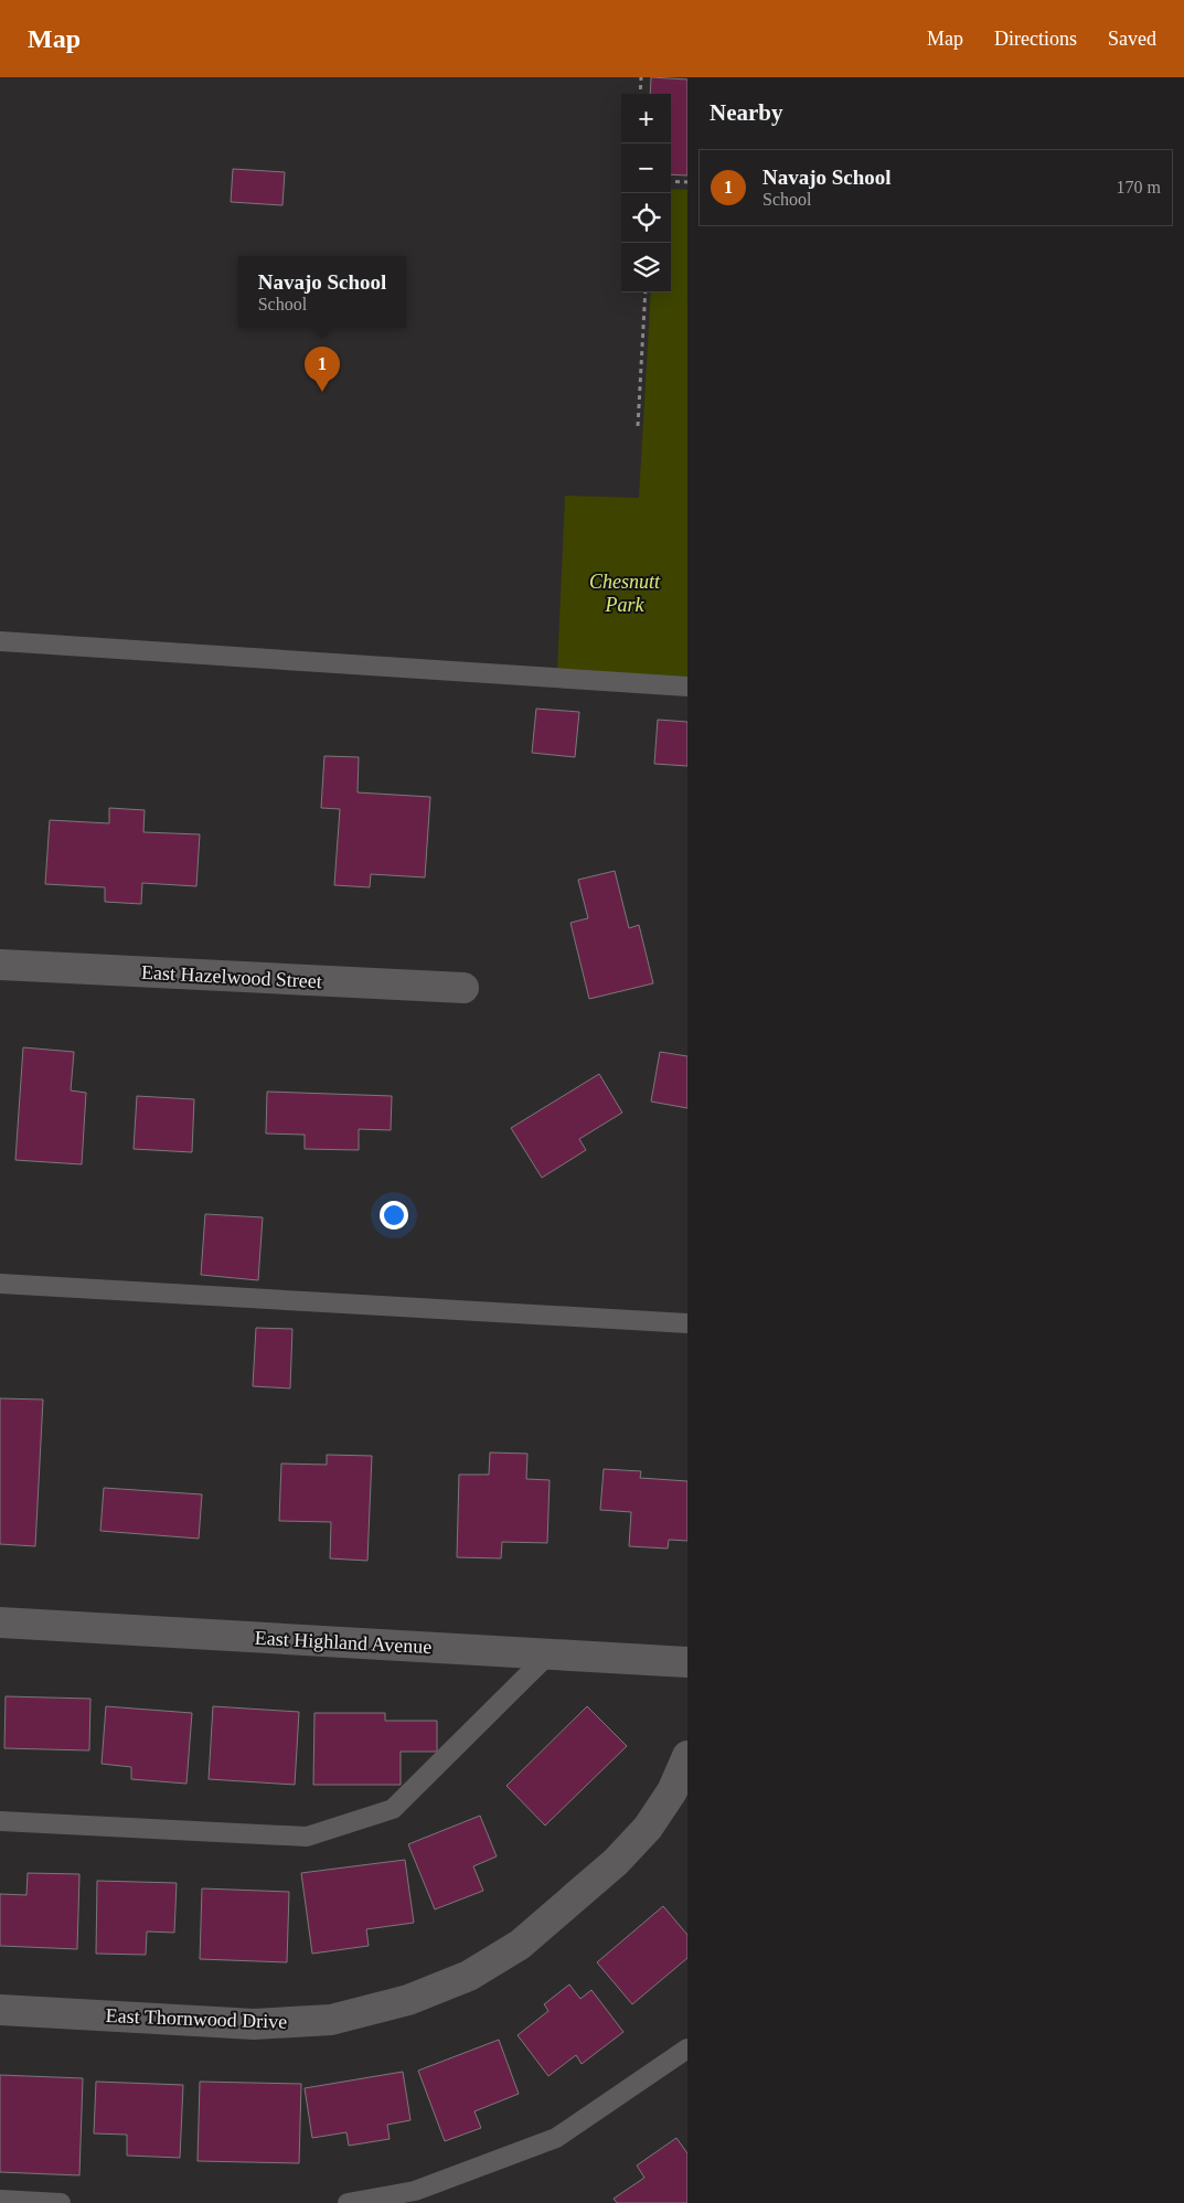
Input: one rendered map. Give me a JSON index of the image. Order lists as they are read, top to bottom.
{
  "streets": {
    "street": ["East Hazelwood Street", "East Highland Avenue", "East Thornwood Drive"]
  },
  "parks": ["Chesnutt Park"],
  "page": {
    "header": "Map",
    "nav": ["Map", "Directions", "Saved"],
    "heading": "Nearby",
    "map_buttons": ["+", "−"],
    "list": [
      {
        "mark": "1",
        "name": "Navajo School",
        "note": "School",
        "value": "170 m"
      }
    ],
    "popup": ["Navajo School", "School"],
    "pins": "1"
  }
}
